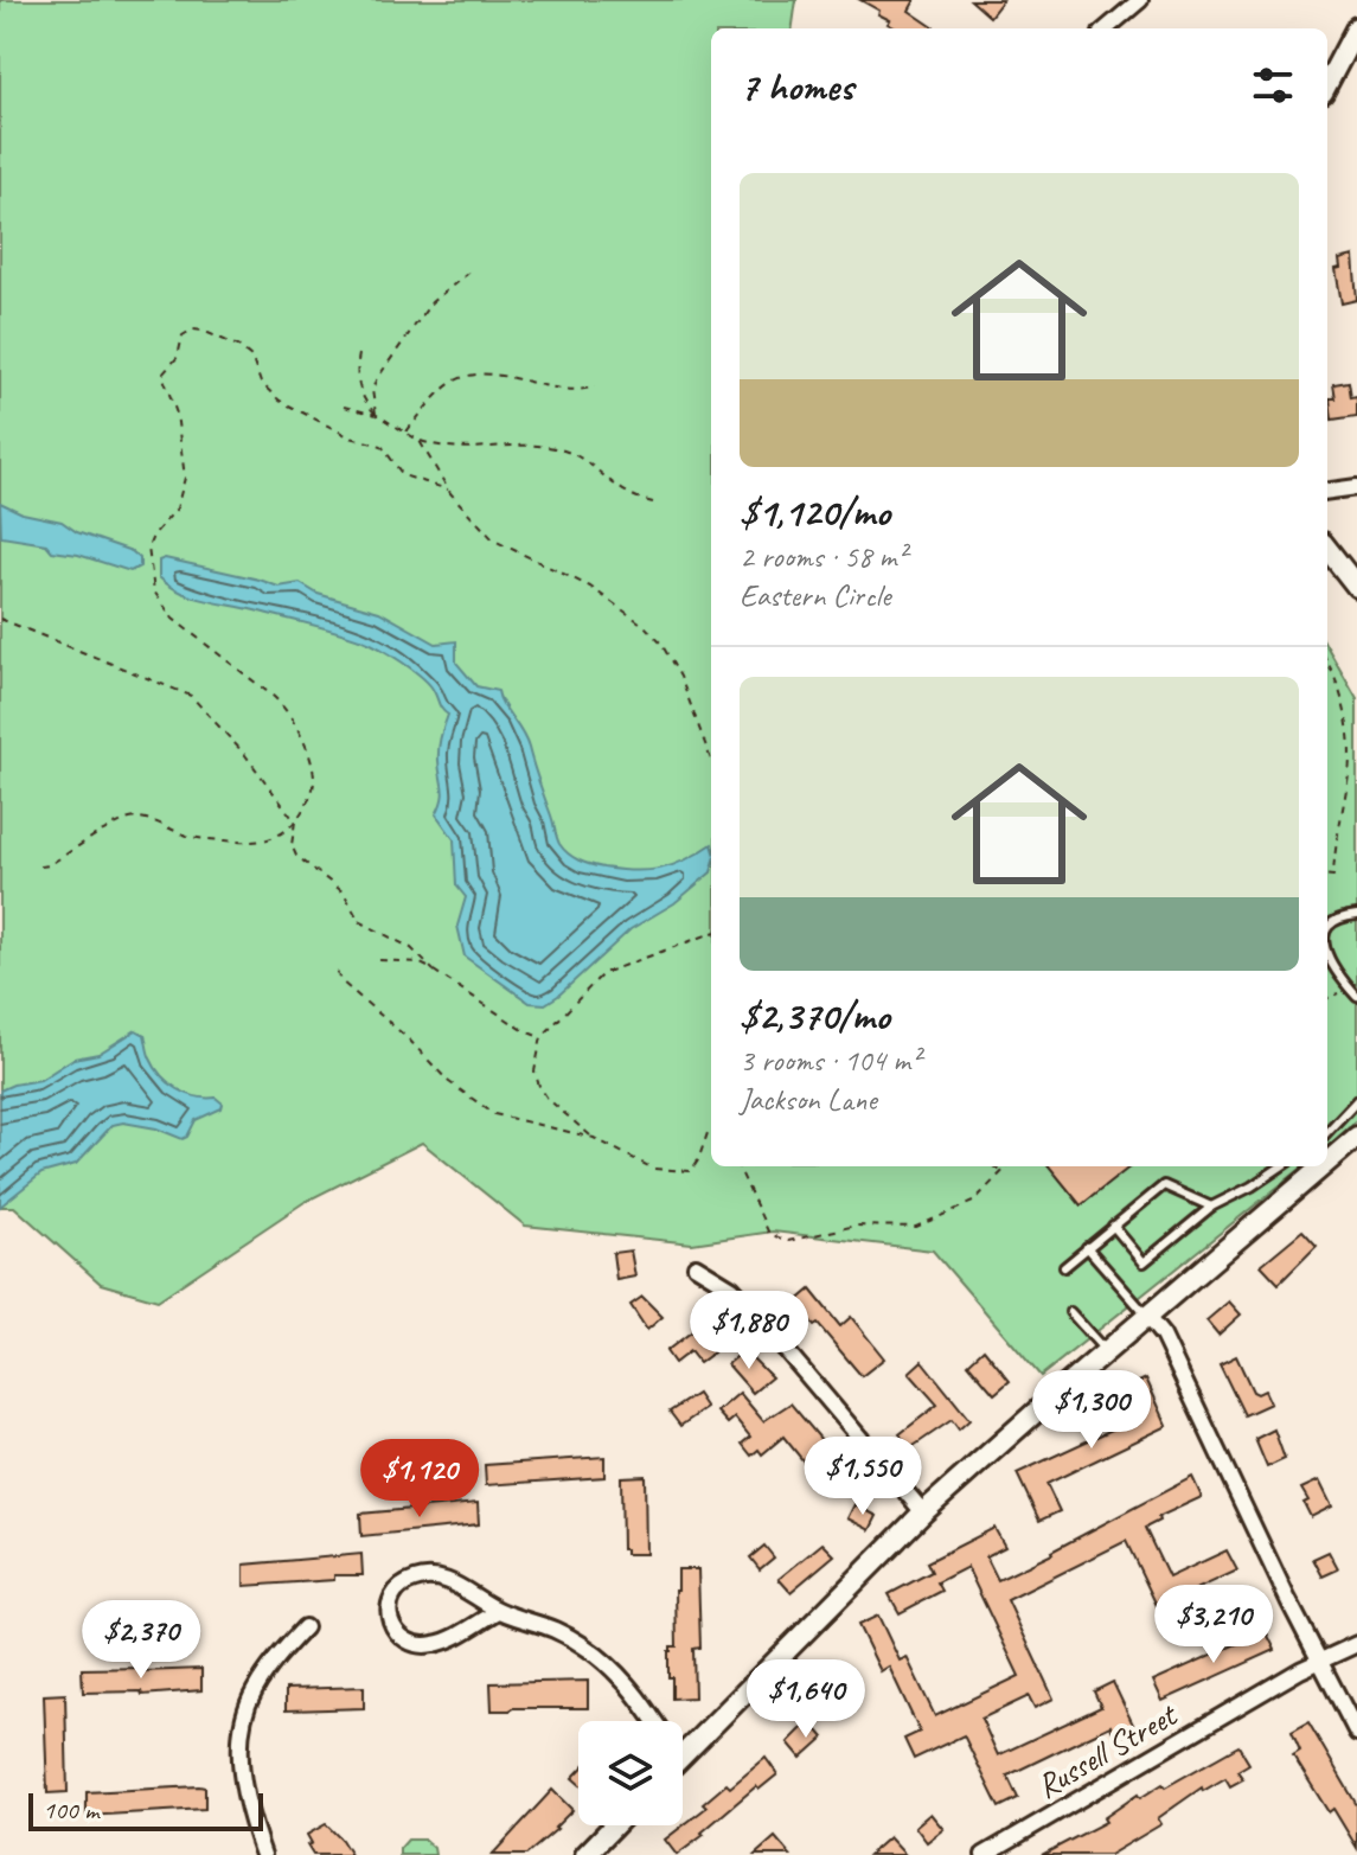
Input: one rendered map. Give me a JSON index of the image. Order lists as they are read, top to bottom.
{
  "streets": {
    "street": ["Russell Street"]
  },
  "scale_bar": "100 m",
  "page": {
    "heading": "7 homes",
    "list": [
      {
        "name": "$1,120/mo",
        "note": "2 rooms · 58 m² · Eastern Circle"
      },
      {
        "name": "$2,370/mo",
        "note": "3 rooms · 104 m² · Jackson Lane"
      }
    ],
    "price": [
      "$1,880",
      "$1,300",
      "$1,550",
      "$1,120",
      "$3,210",
      "$2,370",
      "$1,640"
    ],
    "scale": "100 m"
  }
}
